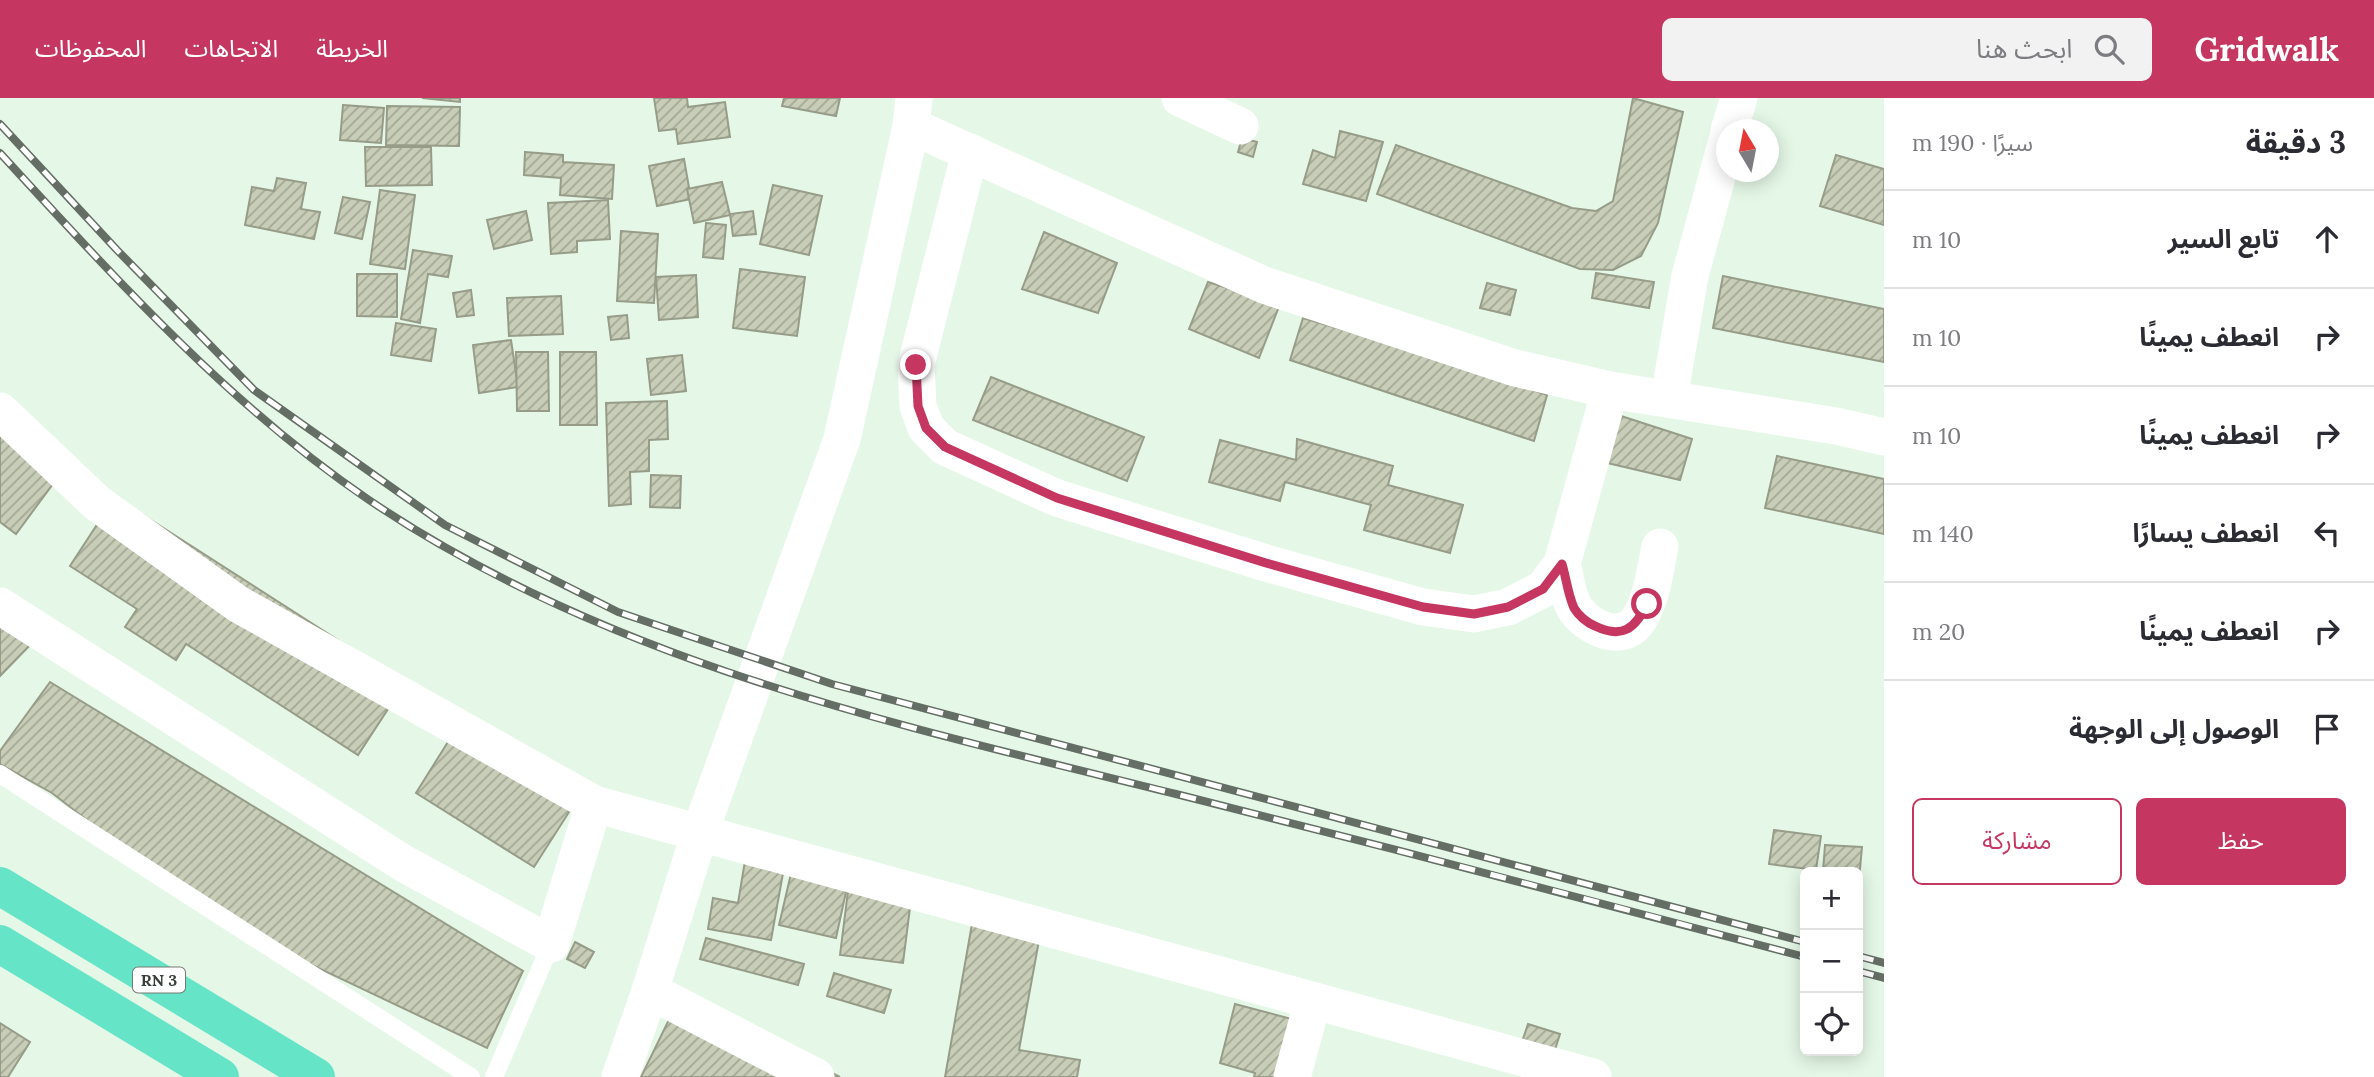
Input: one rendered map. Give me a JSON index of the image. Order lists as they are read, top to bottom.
{
  "streets": {
    "highway": ["RN 3"]
  },
  "north": "top",
  "page": {
    "header": "Gridwalk",
    "search": "ابحث هنا",
    "nav": ["الخريطة", "الاتجاهات", "المحفوظات"],
    "heading": ["3 دقيقة", "سيرًا · 190 m"],
    "list": [
      ["تابع السير", "10 m"],
      ["انعطف يمينًا", "10 m"],
      ["انعطف يمينًا", "10 m"],
      ["انعطف يسارًا", "140 m"],
      ["انعطف يمينًا", "20 m"],
      "الوصول إلى الوجهة"
    ],
    "buttons": ["حفظ", "مشاركة"],
    "map_buttons": ["+", "−"]
  }
}
